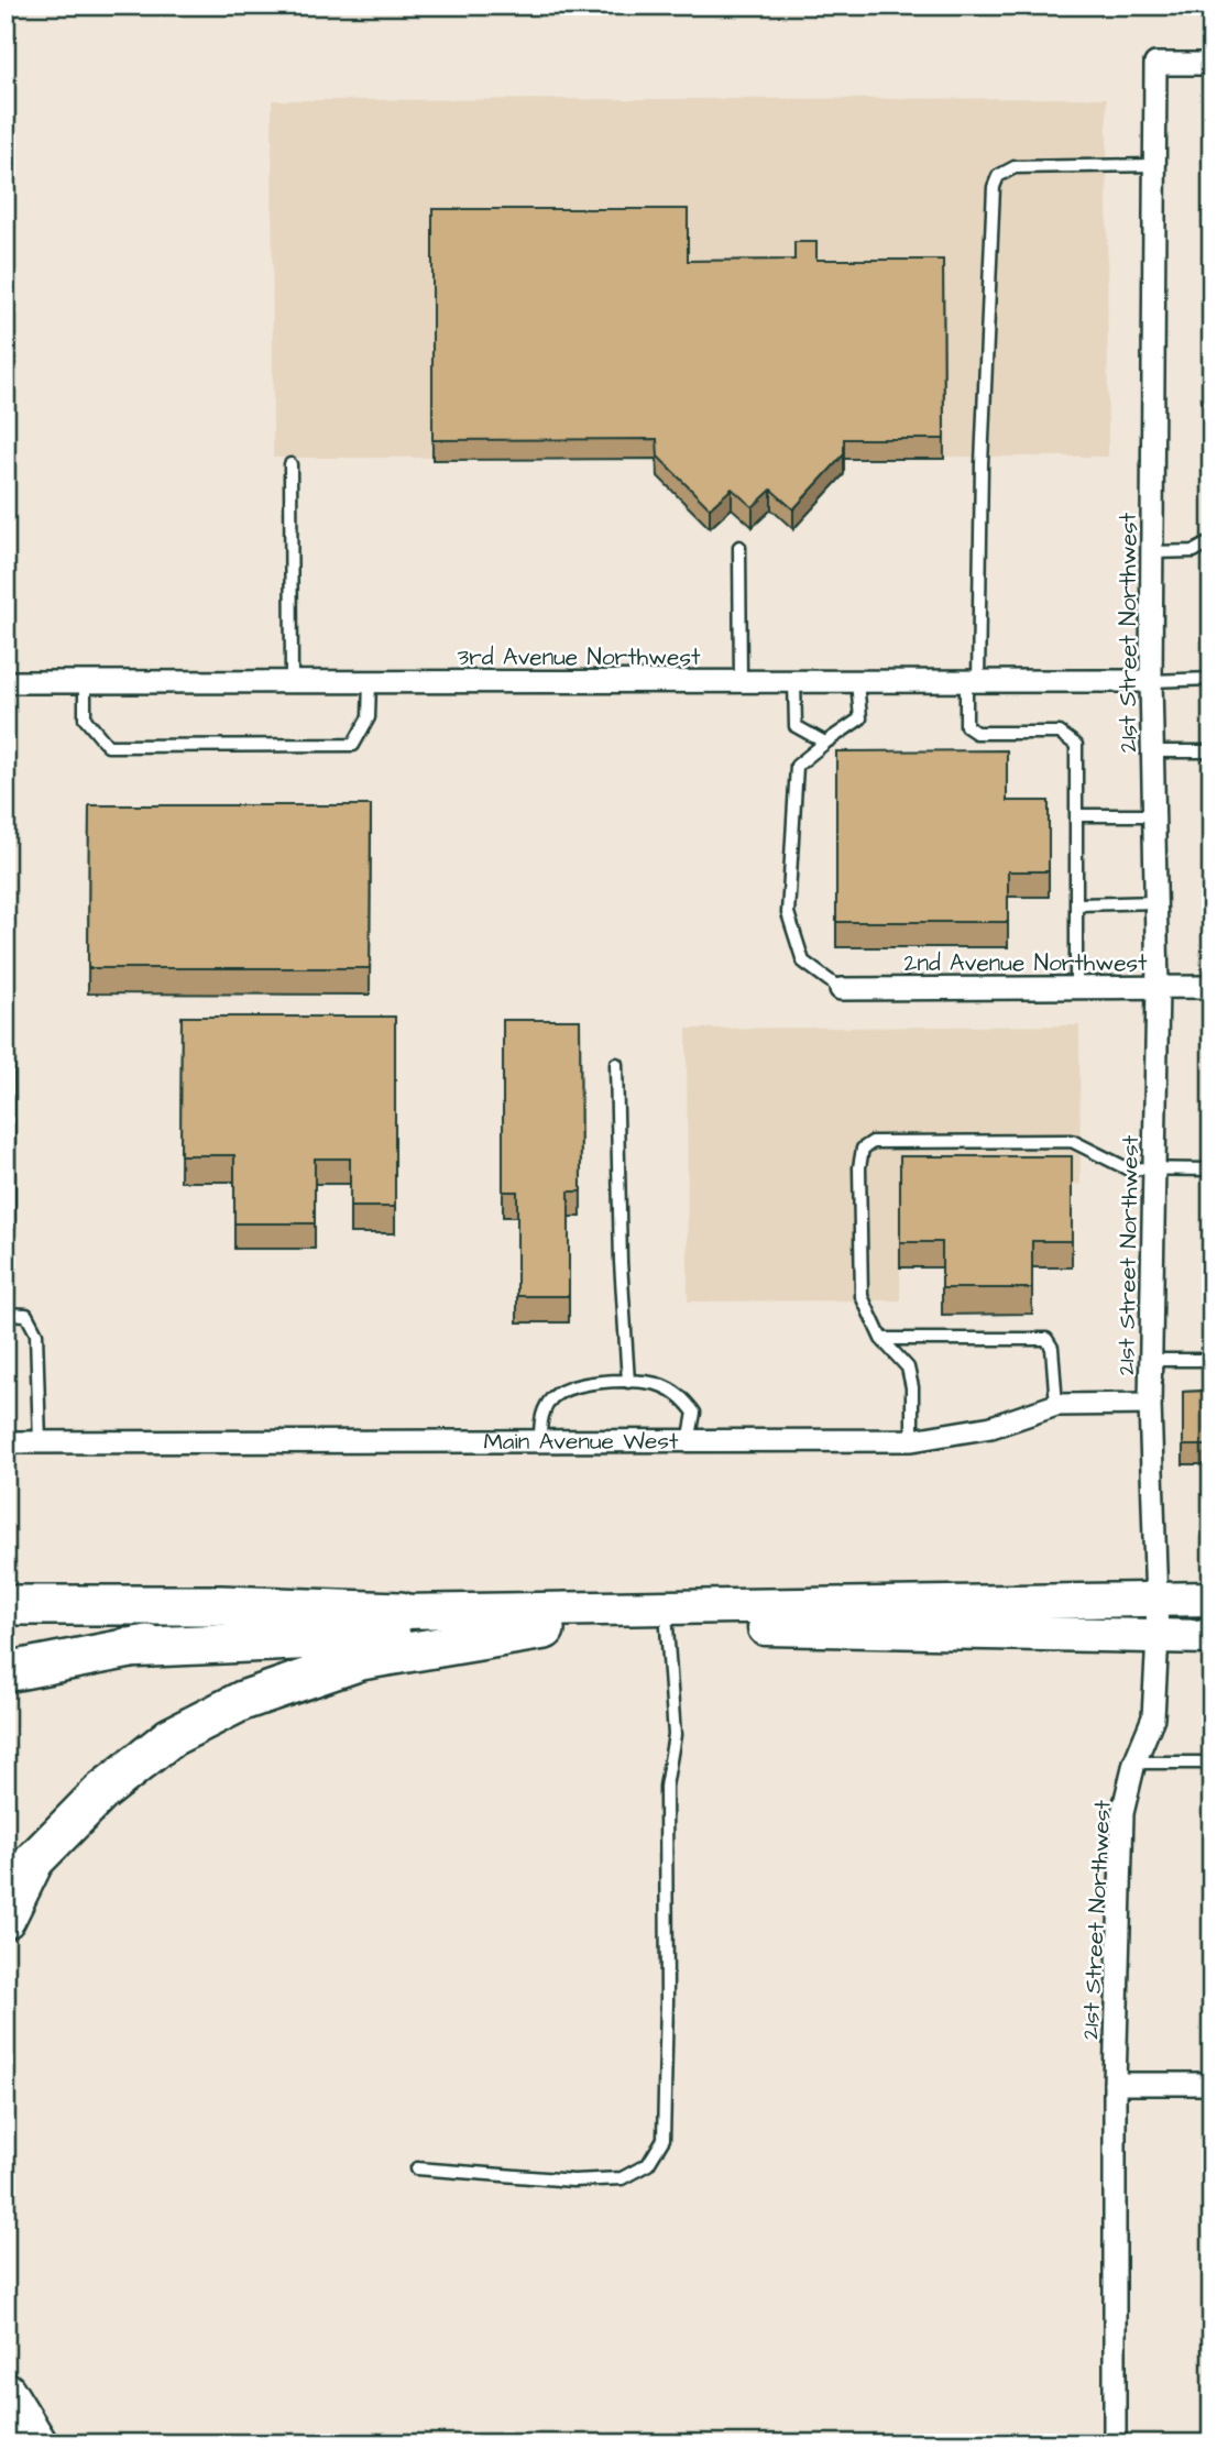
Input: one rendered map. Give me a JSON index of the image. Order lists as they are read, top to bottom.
{
  "streets": {
    "street": [
      "21st Street Northwest",
      "3rd Avenue Northwest",
      "2nd Avenue Northwest",
      "Main Avenue West"
    ]
  },
  "crossings": [
    ["21st Street Northwest", "3rd Avenue Northwest"],
    ["21st Street Northwest", "2nd Avenue Northwest"],
    ["21st Street Northwest", "Main Avenue West"]
  ]
}
